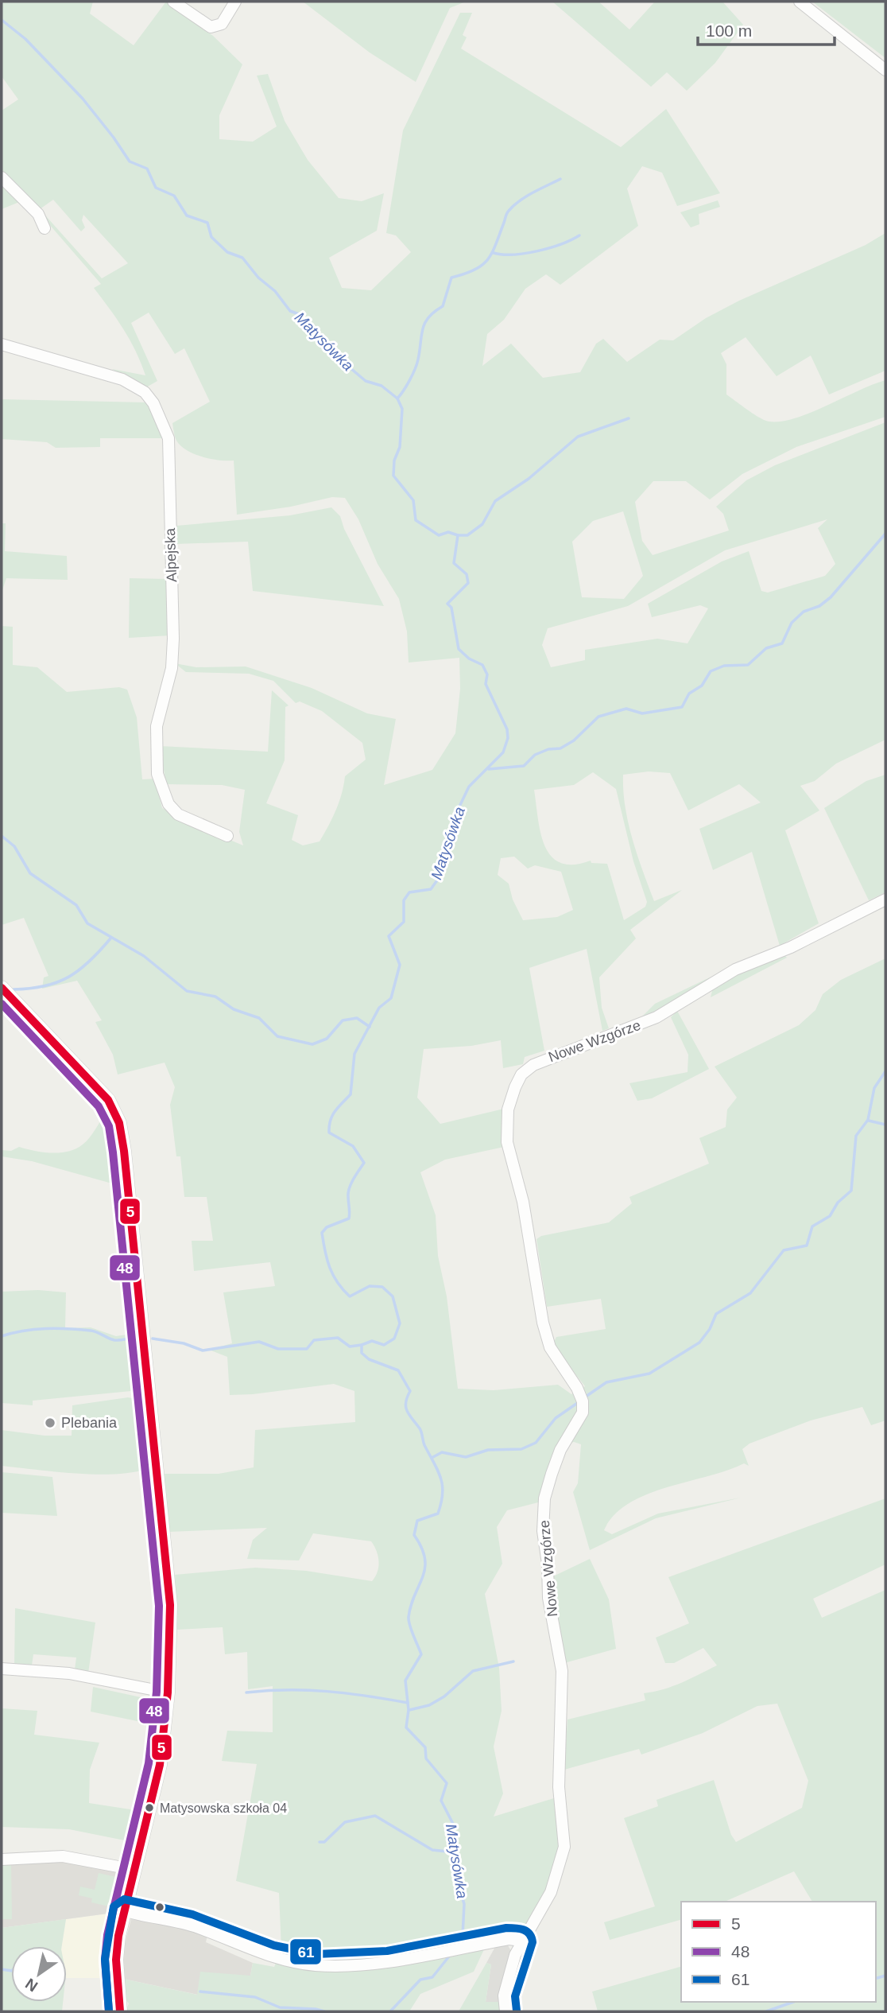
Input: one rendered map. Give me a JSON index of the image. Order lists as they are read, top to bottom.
{
  "streets": {
    "street": ["Alpejska", "Nowe Wzgórze"]
  },
  "water": ["Matysówka"],
  "places": ["Plebania", "Matysowska szkoła 04"],
  "lines": ["transit line 5", "transit line 48", "transit line 61"],
  "legend": ["5", "48", "61"],
  "scale_bar": "100 m",
  "north": "bottom left"
}
